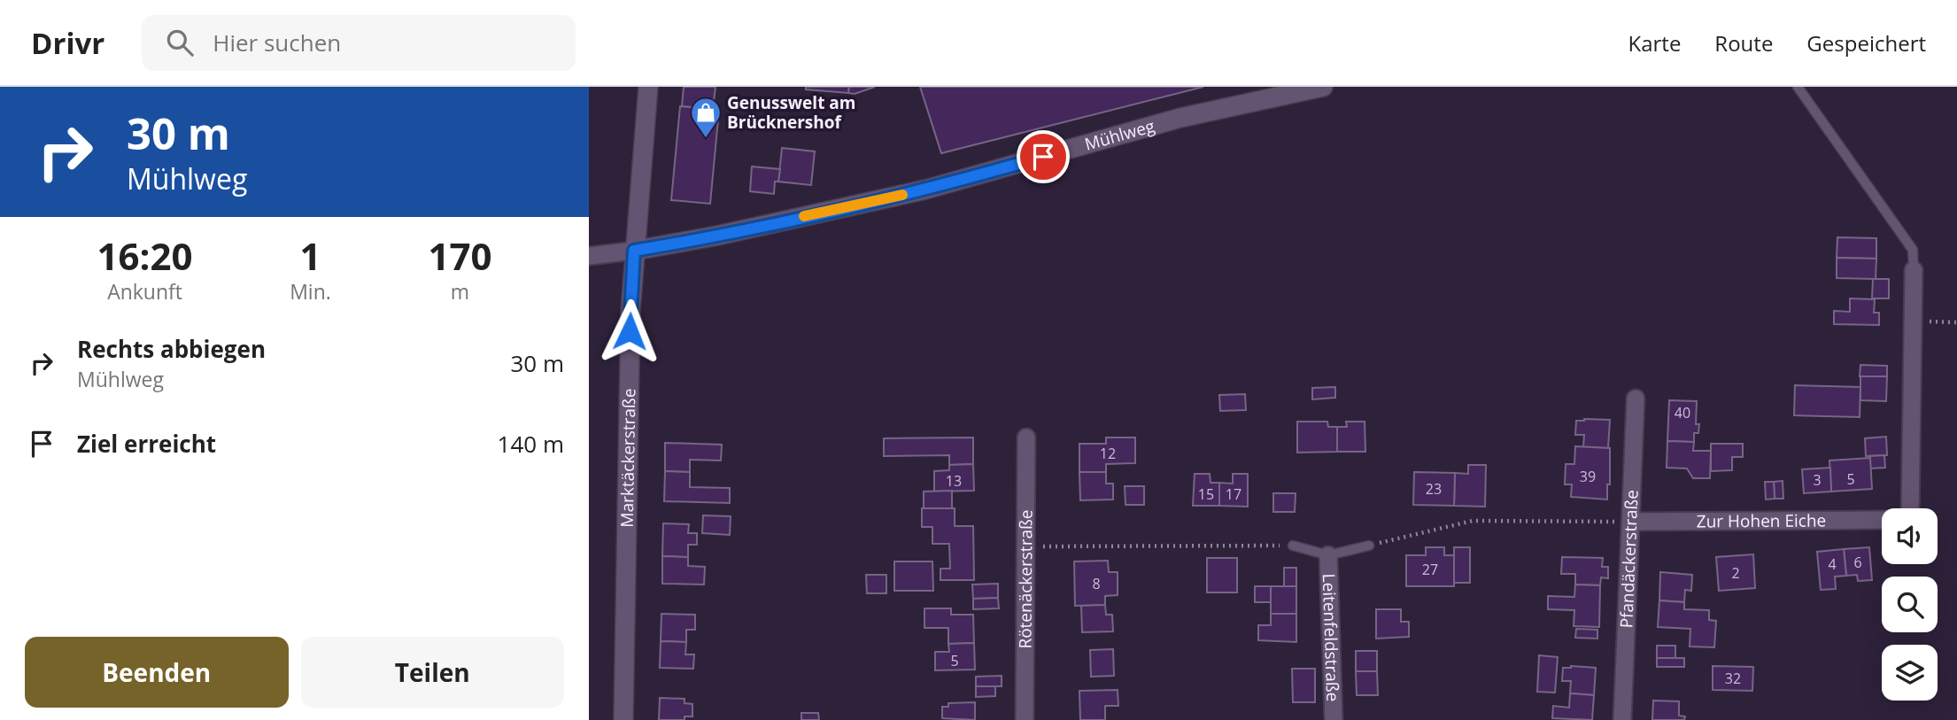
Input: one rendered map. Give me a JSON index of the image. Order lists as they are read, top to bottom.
{
  "streets": {
    "street": [
      "Mühlweg",
      "Marktäckerstraße",
      "Zur Hohen Eiche",
      "Pfandäckerstraße",
      "Rötenäckerstraße",
      "Leitenfeldstraße"
    ]
  },
  "crossings": [
    ["Mühlweg", "Marktäckerstraße"],
    ["Zur Hohen Eiche", "Pfandäckerstraße"]
  ],
  "places": {
    "shop": ["Genusswelt am Brücknershof"]
  },
  "house_numbers": [
    "40",
    "12",
    "39",
    "5",
    "3",
    "13",
    "23",
    "15",
    "17",
    "6",
    "4",
    "27",
    "2",
    "8",
    "5",
    "32"
  ],
  "page": {
    "header": "Drivr",
    "search": "Hier suchen",
    "nav": ["Karte", "Route", "Gespeichert"],
    "turn": ["30 m", "Mühlweg"],
    "eta": [
      "16:20",
      "Ankunft",
      "1",
      "Min.",
      "170",
      "m"
    ],
    "list": [
      {
        "name": "Rechts abbiegen",
        "note": "Mühlweg",
        "value": "30 m"
      },
      {
        "name": "Ziel erreicht",
        "value": "140 m"
      }
    ],
    "buttons": ["Beenden", "Teilen"]
  }
}
